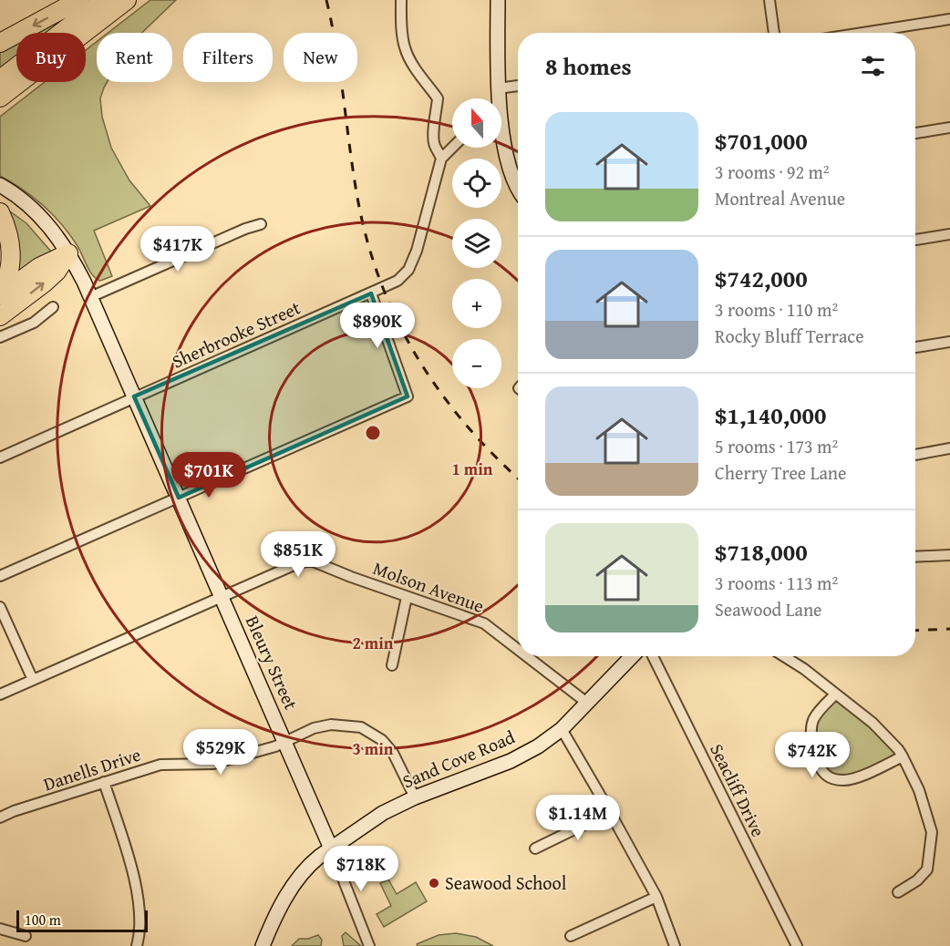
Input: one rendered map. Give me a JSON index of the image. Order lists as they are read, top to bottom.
{
  "streets": {
    "street": [
      "Sherbrooke Street",
      "Molson Avenue",
      "Bleury Street",
      "Sand Cove Road",
      "Danells Drive",
      "Seacliff Drive"
    ]
  },
  "crossings": [
    ["Sherbrooke Street", "Bleury Street"],
    ["Molson Avenue", "Bleury Street"],
    ["Molson Avenue", "Sand Cove Road"],
    ["Bleury Street", "Sand Cove Road"],
    ["Bleury Street", "Danells Drive"],
    ["Sand Cove Road", "Danells Drive"]
  ],
  "places": ["Seawood School"],
  "scale_bar": "100 m",
  "north": "top",
  "page": {
    "chip": [
      "Buy",
      "Rent",
      "Filters",
      "New"
    ],
    "heading": "8 homes",
    "map_buttons": ["+", "−"],
    "list": [
      {
        "name": "$701,000",
        "note": "3 rooms · 92 m² · Montreal Avenue"
      },
      {
        "name": "$742,000",
        "note": "3 rooms · 110 m² · Rocky Bluff Terrace"
      },
      {
        "name": "$1,140,000",
        "note": "5 rooms · 173 m² · Cherry Tree Lane"
      },
      {
        "name": "$718,000",
        "note": "3 rooms · 113 m² · Seawood Lane"
      }
    ],
    "price": [
      "$417K",
      "$890K",
      "$701K",
      "$851K",
      "$529K",
      "$742K",
      "$1.14M",
      "$718K"
    ],
    "scale": "100 m"
  },
  "rings": ["1 min", "2 min", "3 min"]
}
